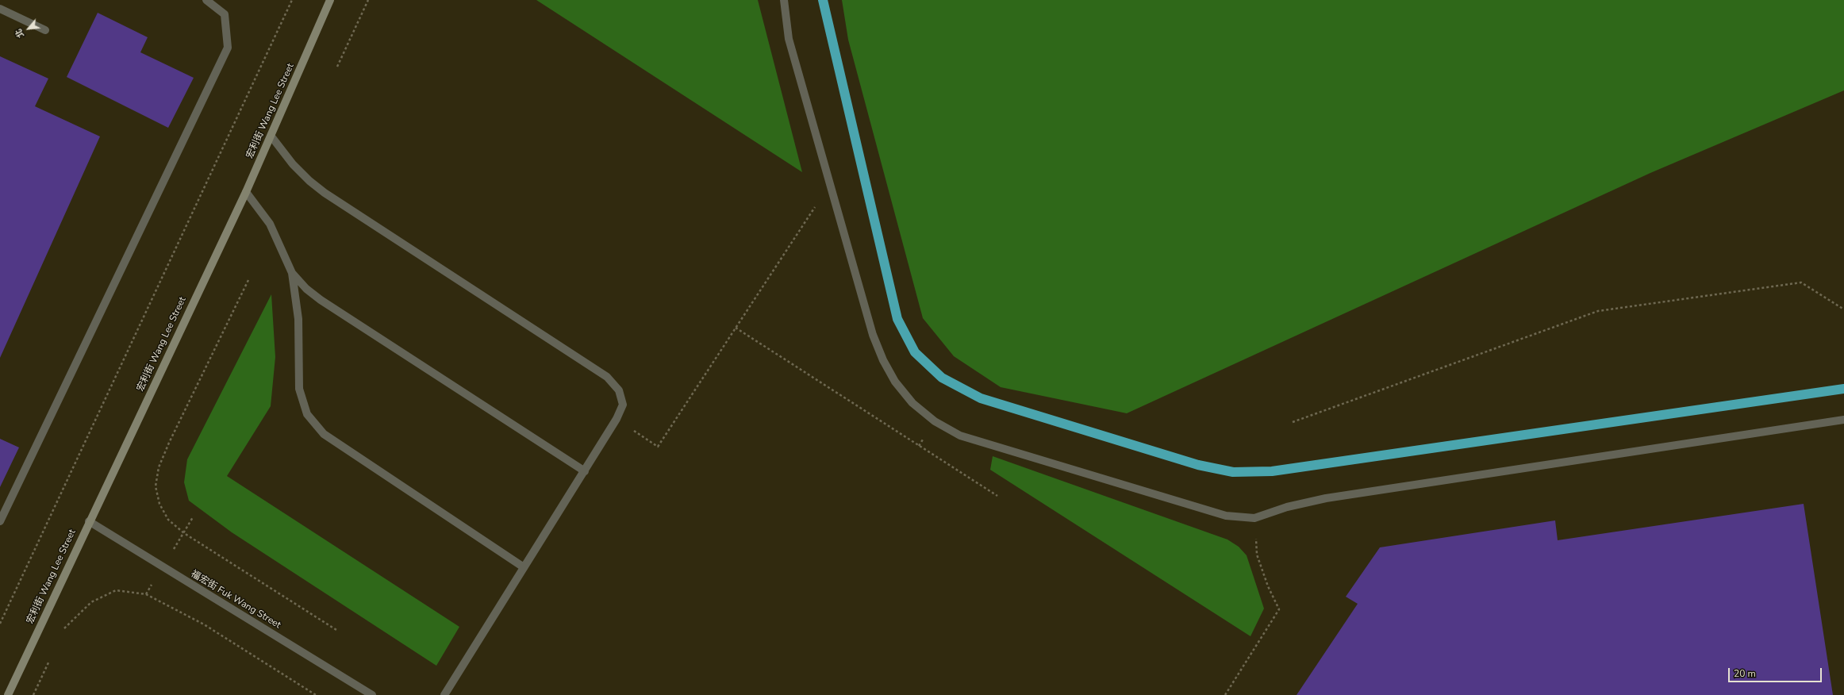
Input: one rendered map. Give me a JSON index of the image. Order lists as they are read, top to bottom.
{
  "streets": {
    "street": ["宏利街 Wang Lee Street", "福宏街 Fuk Wang Street"]
  },
  "crossings": [
    ["宏利街 Wang Lee Street", "福宏街 Fuk Wang Street"]
  ],
  "scale_bar": "20 m",
  "north": "bottom left"
}
